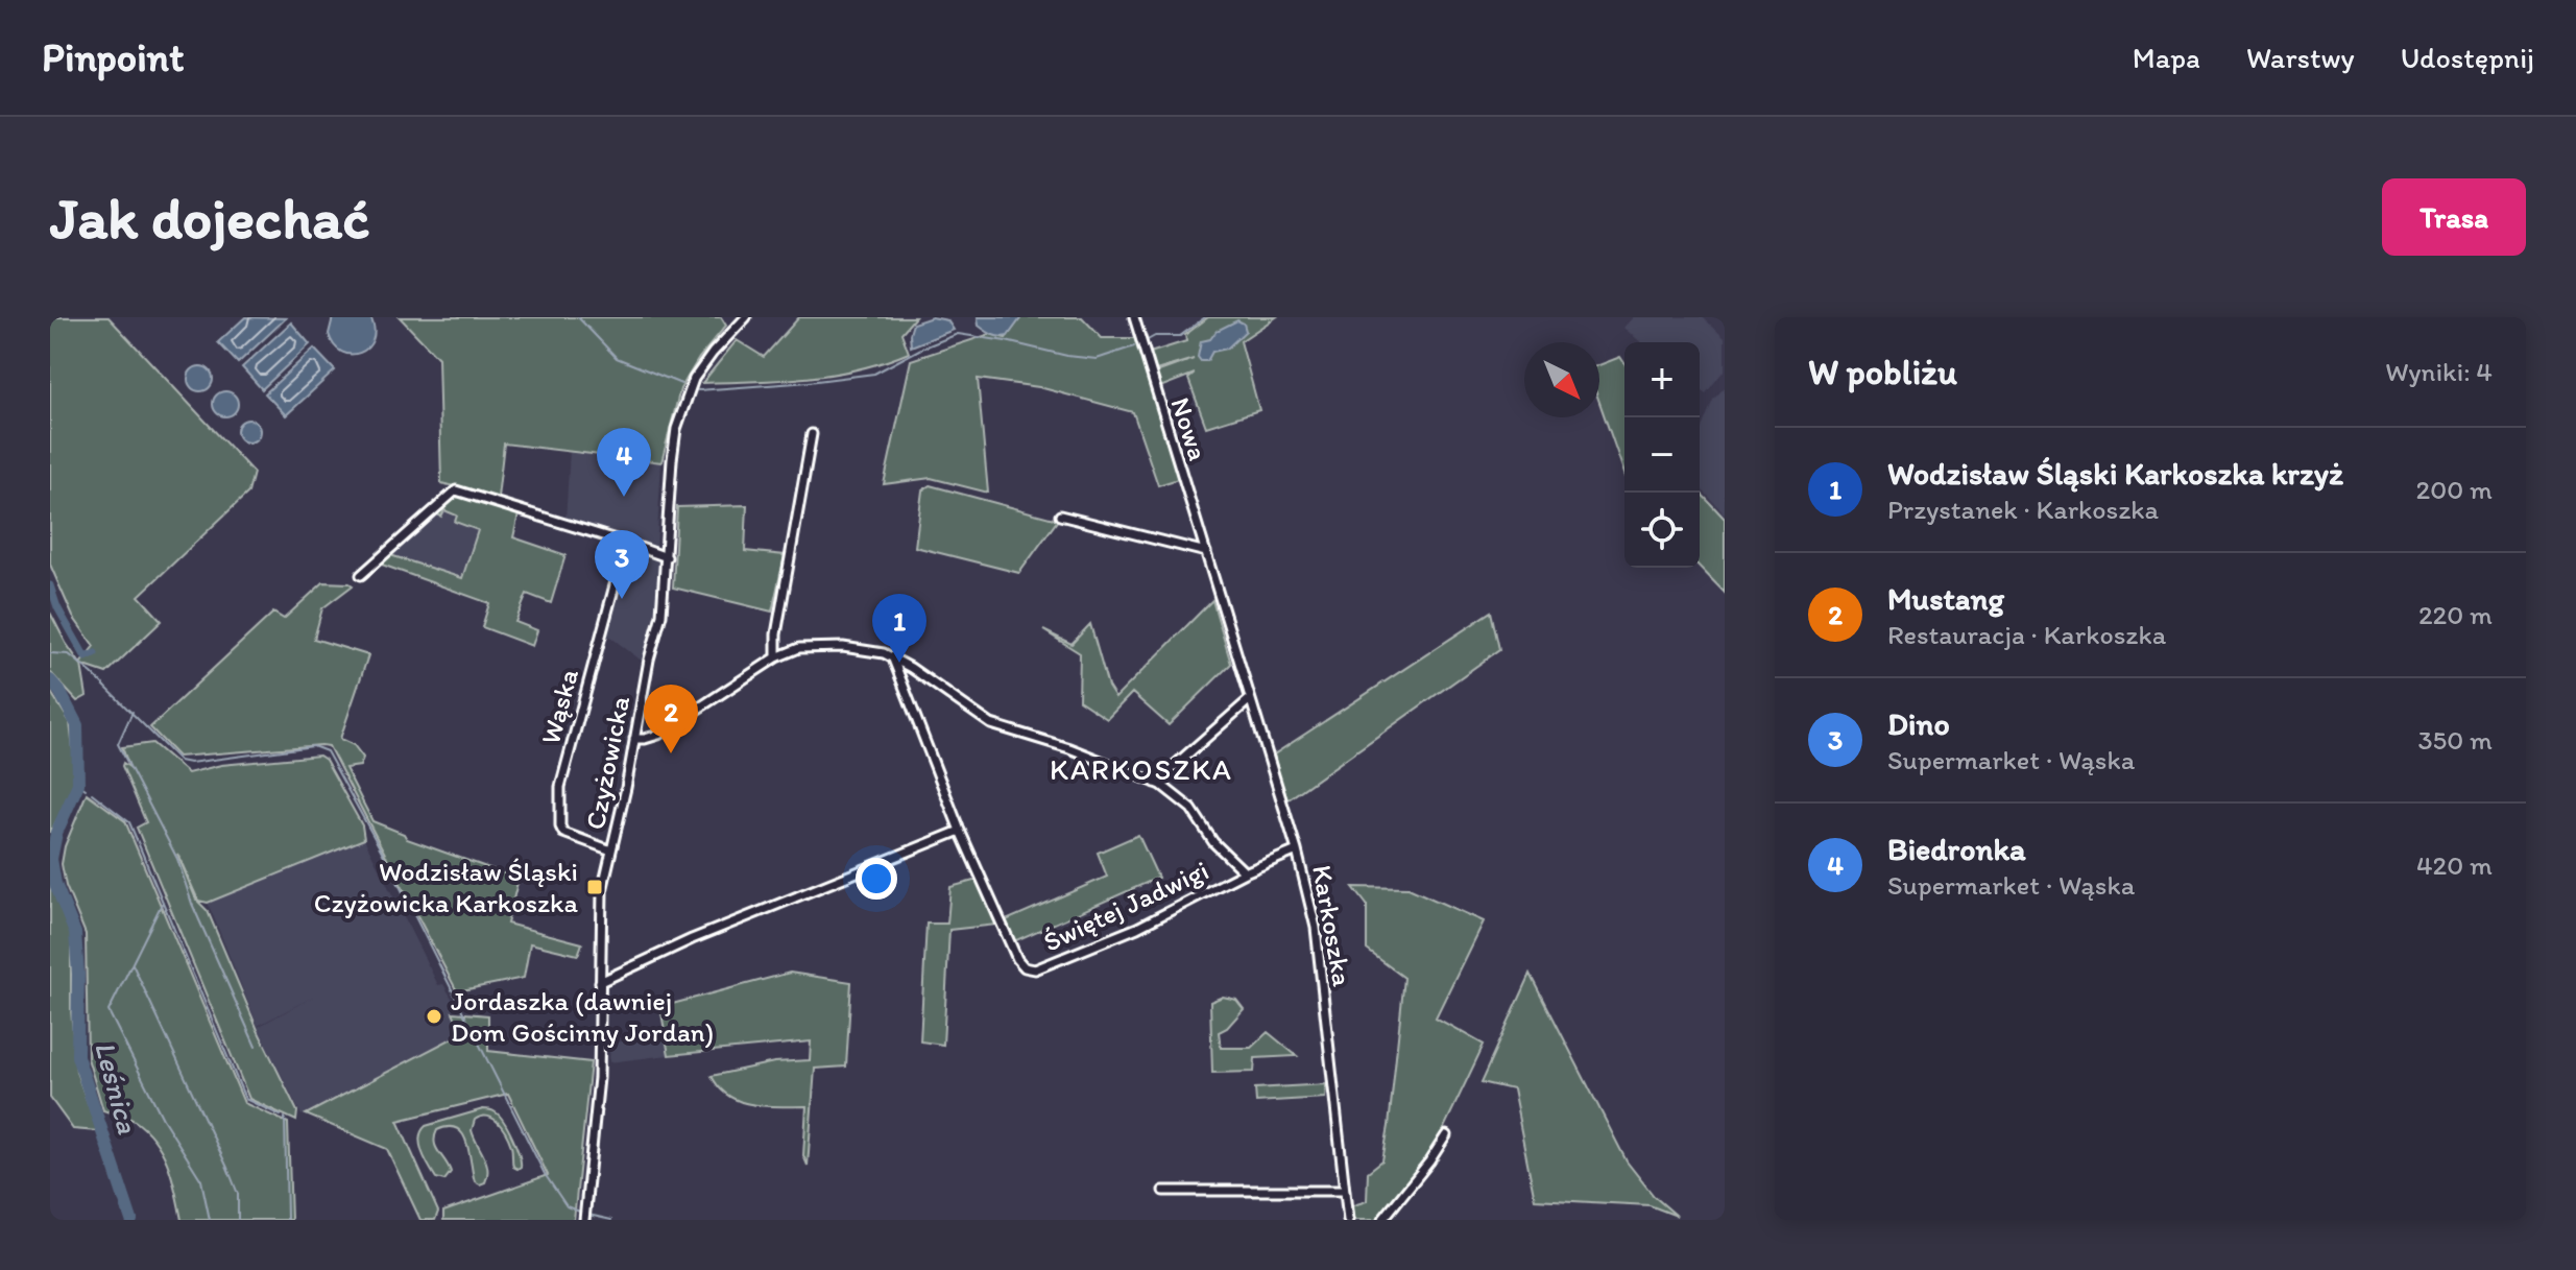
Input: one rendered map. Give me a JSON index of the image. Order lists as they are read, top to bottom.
{
  "streets": {
    "street": [
      "Nowa",
      "Wąska",
      "Czyżowicka",
      "Świętej Jadwigi",
      "Karkoszka"
    ]
  },
  "crossings": [
    ["Nowa", "Karkoszka"],
    ["Wąska", "Czyżowicka"],
    ["Świętej Jadwigi", "Karkoszka"]
  ],
  "districts": ["KARKOSZKA"],
  "water": ["Leśnica"],
  "places": {
    "transit": ["Wodzisław Śląski Czyżowicka Karkoszka"],
    "other": ["Jordaszka (dawniej Dom Gościnny Jordan)"]
  },
  "north": "bottom right",
  "page": {
    "header": "Pinpoint",
    "nav": ["Mapa", "Warstwy", "Udostępnij"],
    "buttons": "Trasa",
    "title": "Jak dojechać",
    "heading": ["W pobliżu", "Wyniki: 4"],
    "map_buttons": ["+", "−"],
    "list": [
      {
        "mark": "1",
        "name": "Wodzisław Śląski Karkoszka krzyż",
        "note": "Przystanek · Karkoszka",
        "value": "200 m"
      },
      {
        "mark": "2",
        "name": "Mustang",
        "note": "Restauracja · Karkoszka",
        "value": "220 m"
      },
      {
        "mark": "3",
        "name": "Dino",
        "note": "Supermarket · Wąska",
        "value": "350 m"
      },
      {
        "mark": "4",
        "name": "Biedronka",
        "note": "Supermarket · Wąska",
        "value": "420 m"
      }
    ],
    "pins": [
      "4",
      "3",
      "1",
      "2"
    ]
  }
}
